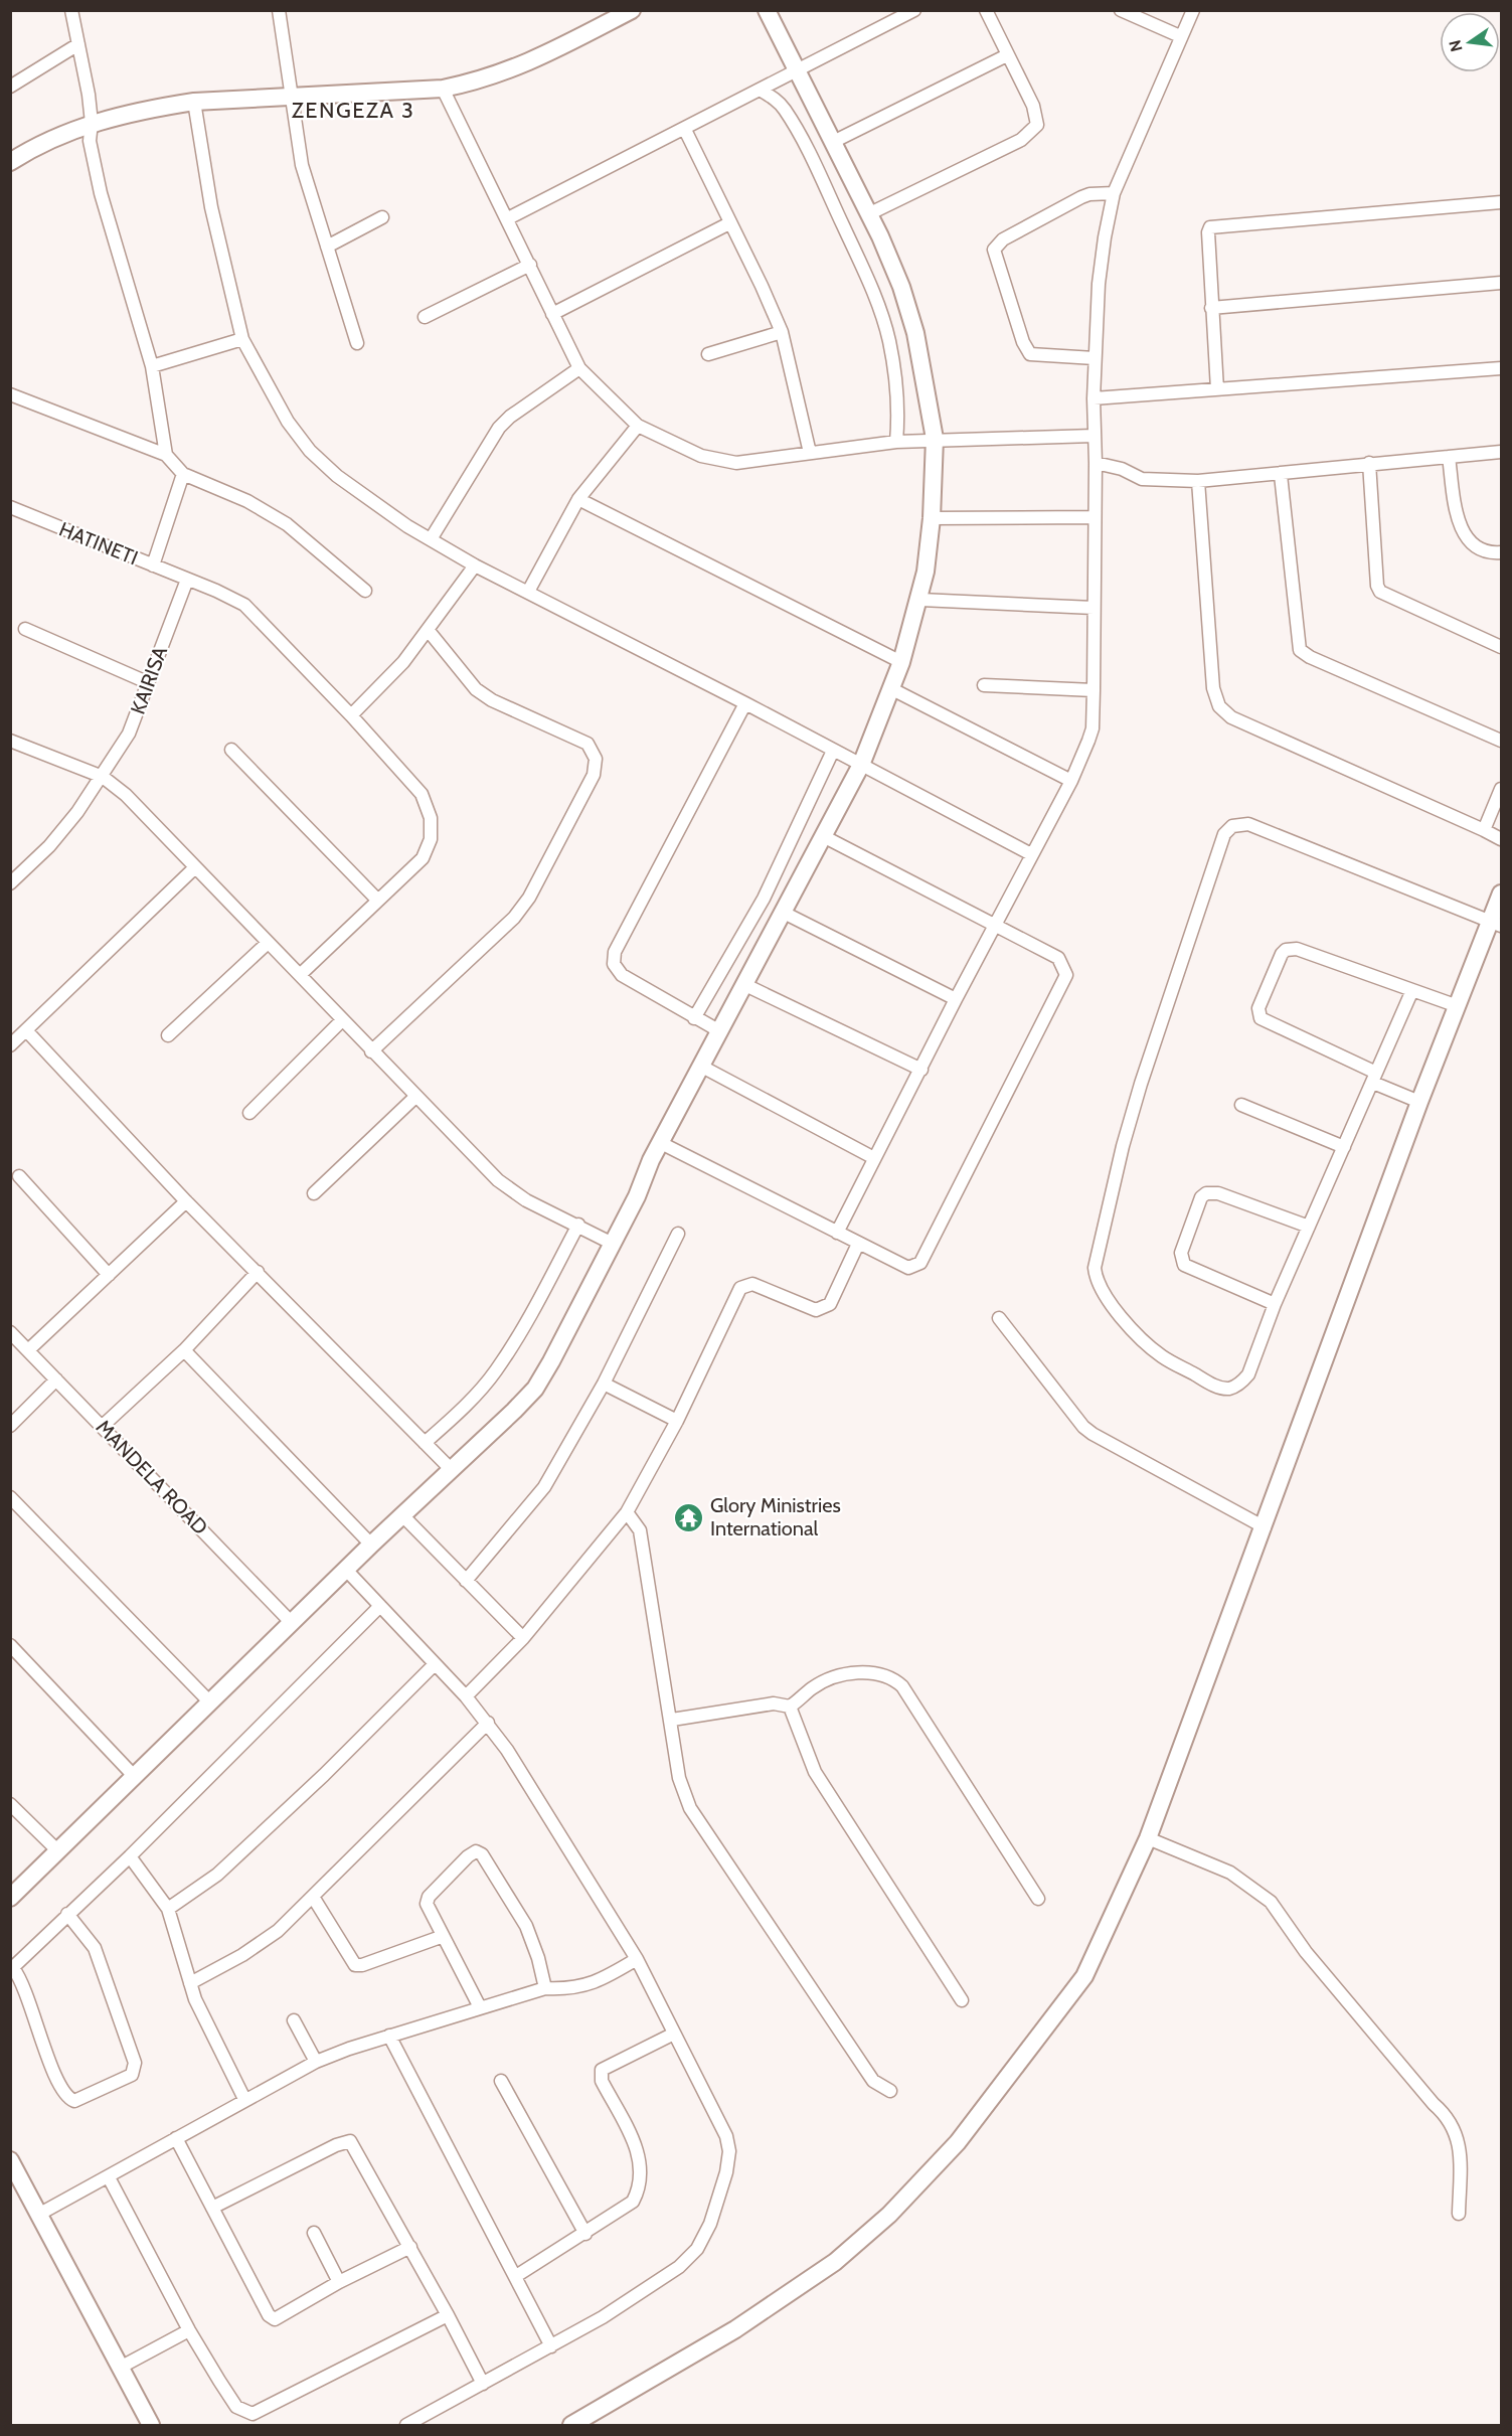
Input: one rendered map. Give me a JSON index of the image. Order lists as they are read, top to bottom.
{
  "streets": {
    "street": ["HATINETI", "KAIRISA", "MANDELA ROAD"]
  },
  "crossings": [
    ["HATINETI", "KAIRISA"]
  ],
  "districts": ["ZENGEZA 3"],
  "places": {
    "temple": ["Glory Ministries International"]
  },
  "north": "left"
}
